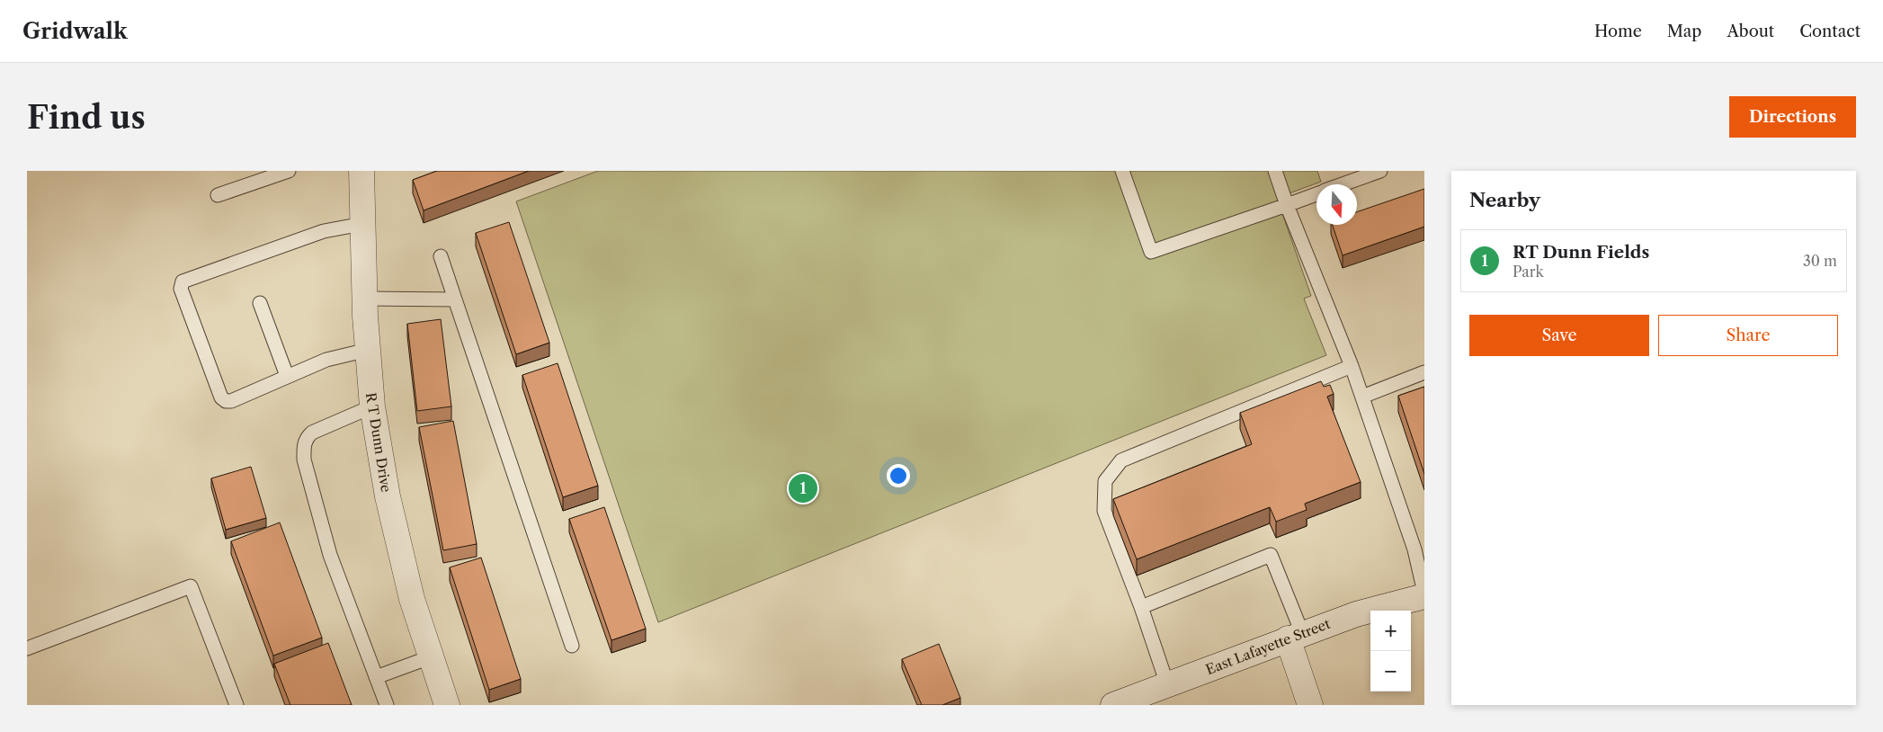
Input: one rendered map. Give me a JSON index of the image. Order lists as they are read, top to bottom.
{
  "streets": {
    "street": ["R T Dunn Drive", "East Lafayette Street"]
  },
  "north": "bottom",
  "page": {
    "header": "Gridwalk",
    "nav": [
      "Home",
      "Map",
      "About",
      "Contact"
    ],
    "buttons": [
      "Directions",
      ["Save", "Share"]
    ],
    "title": "Find us",
    "heading": "Nearby",
    "list": [
      {
        "mark": "1",
        "name": "RT Dunn Fields",
        "note": "Park",
        "value": "30 m"
      }
    ],
    "pins": "1",
    "map_buttons": ["+", "−"]
  }
}
